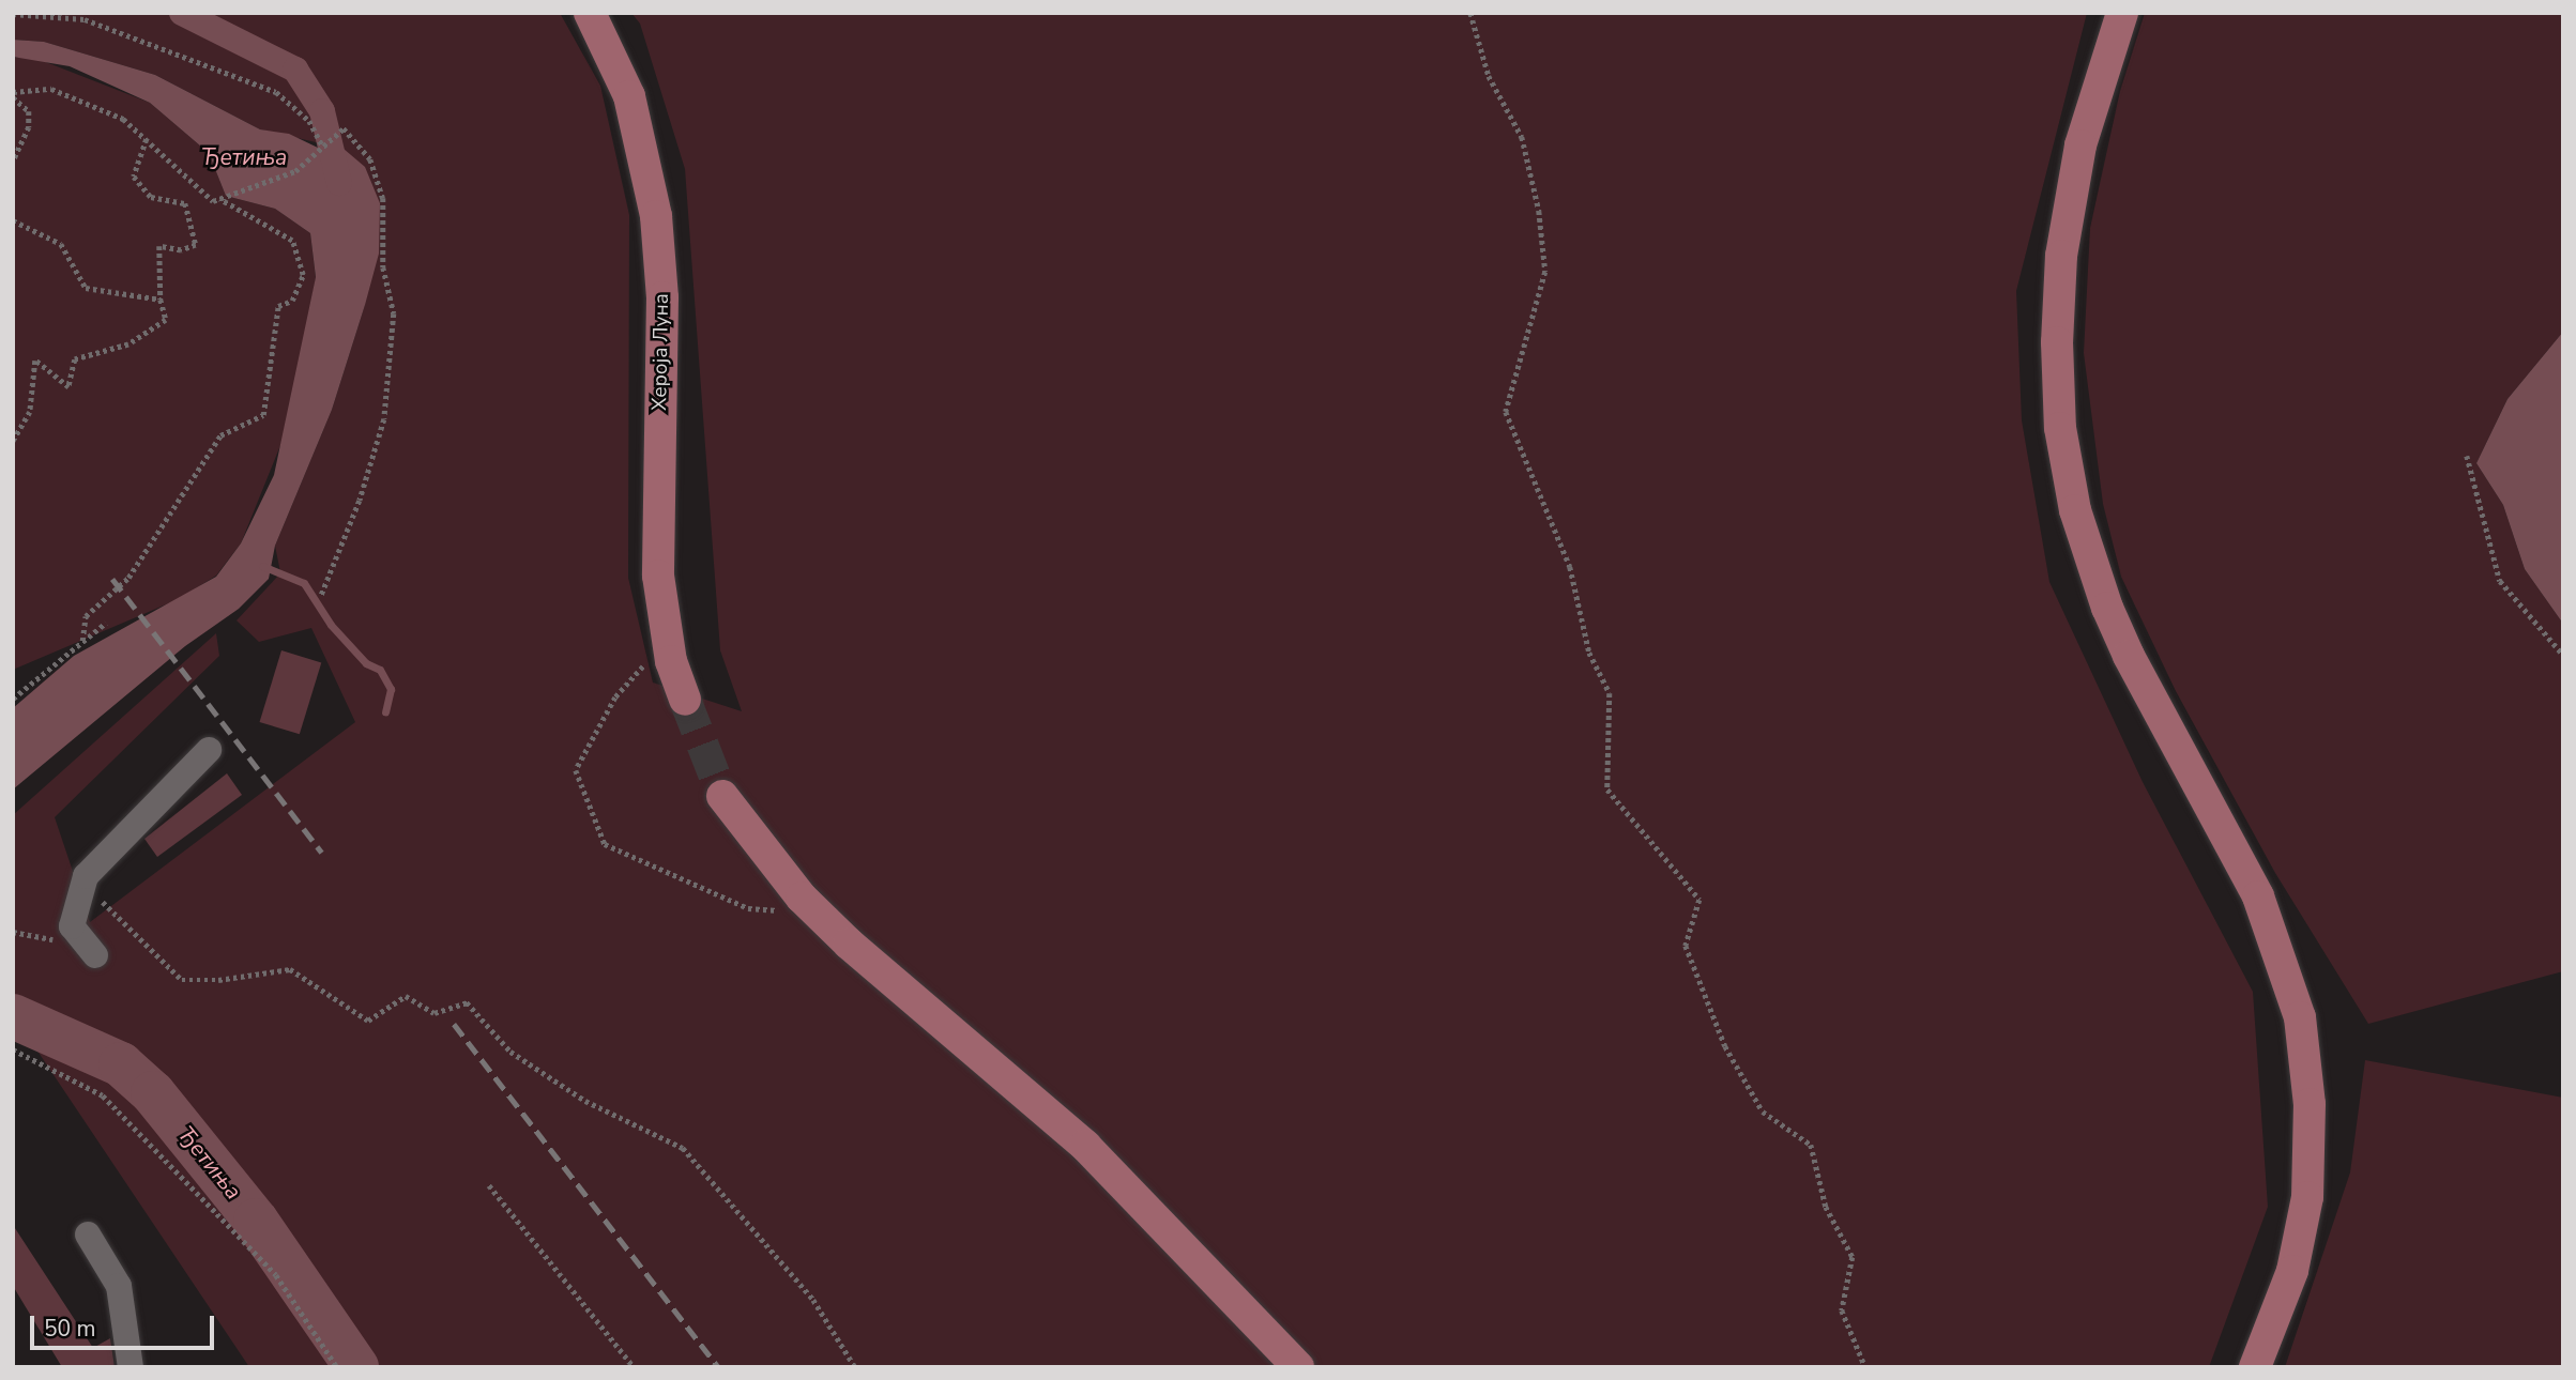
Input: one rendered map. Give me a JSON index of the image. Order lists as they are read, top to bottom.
{
  "streets": {
    "main road": ["Хероја Луна"]
  },
  "water": ["Ђетиња"],
  "scale_bar": "50 m"
}
